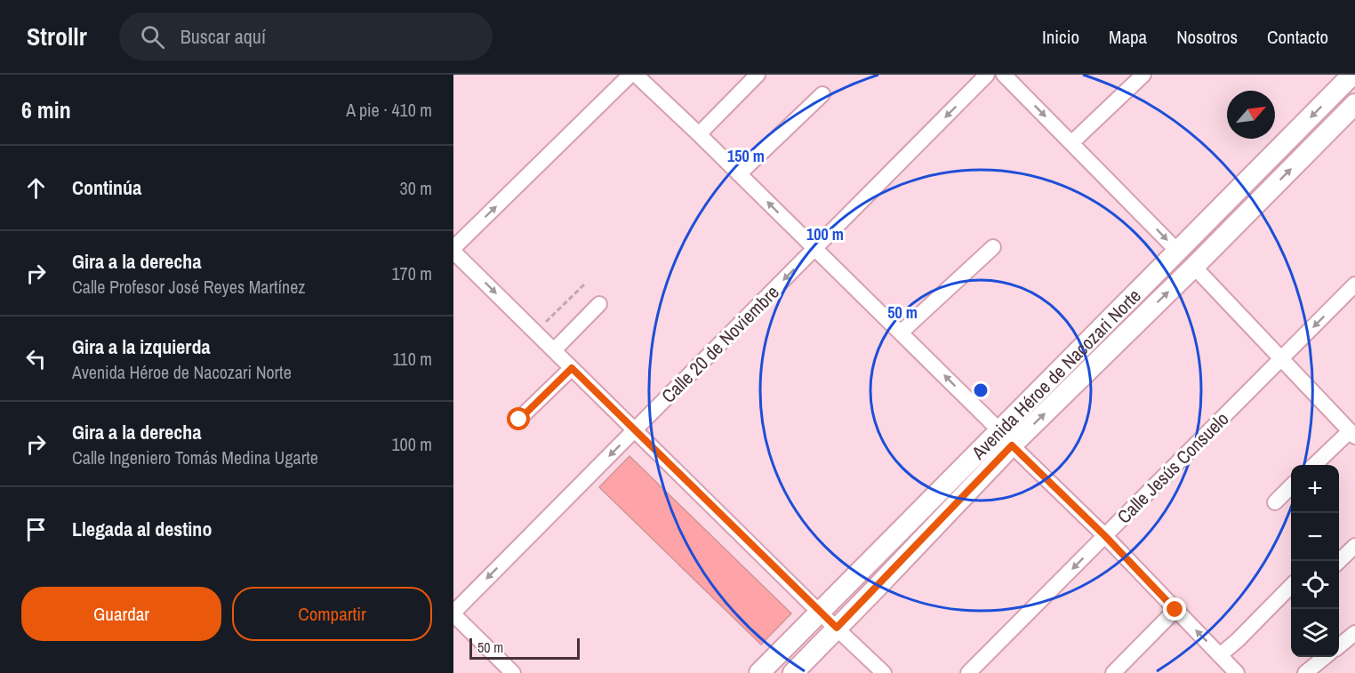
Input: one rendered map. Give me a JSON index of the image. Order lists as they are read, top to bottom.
{
  "streets": {
    "main road": ["Avenida Héroe de Nacozari Norte"],
    "street": ["Calle 20 de Noviembre", "Calle Jesús Consuelo"]
  },
  "one_way": ["Calle Jesús Consuelo"],
  "scale_bar": "50 m",
  "north": "top right",
  "page": {
    "header": "Strollr",
    "search": "Buscar aquí",
    "nav": [
      "Inicio",
      "Mapa",
      "Nosotros",
      "Contacto"
    ],
    "heading": ["6 min", "A pie · 410 m"],
    "list": [
      ["Continúa", "30 m"],
      ["Gira a la derecha", "Calle Profesor José Reyes Martínez", "170 m"],
      ["Gira a la izquierda", "Avenida Héroe de Nacozari Norte", "110 m"],
      ["Gira a la derecha", "Calle Ingeniero Tomás Medina Ugarte", "100 m"],
      "Llegada al destino"
    ],
    "map_buttons": ["+", "−"],
    "buttons": ["Guardar", "Compartir"],
    "scale": "50 m"
  },
  "rings": ["150 m", "100 m", "50 m"]
}
